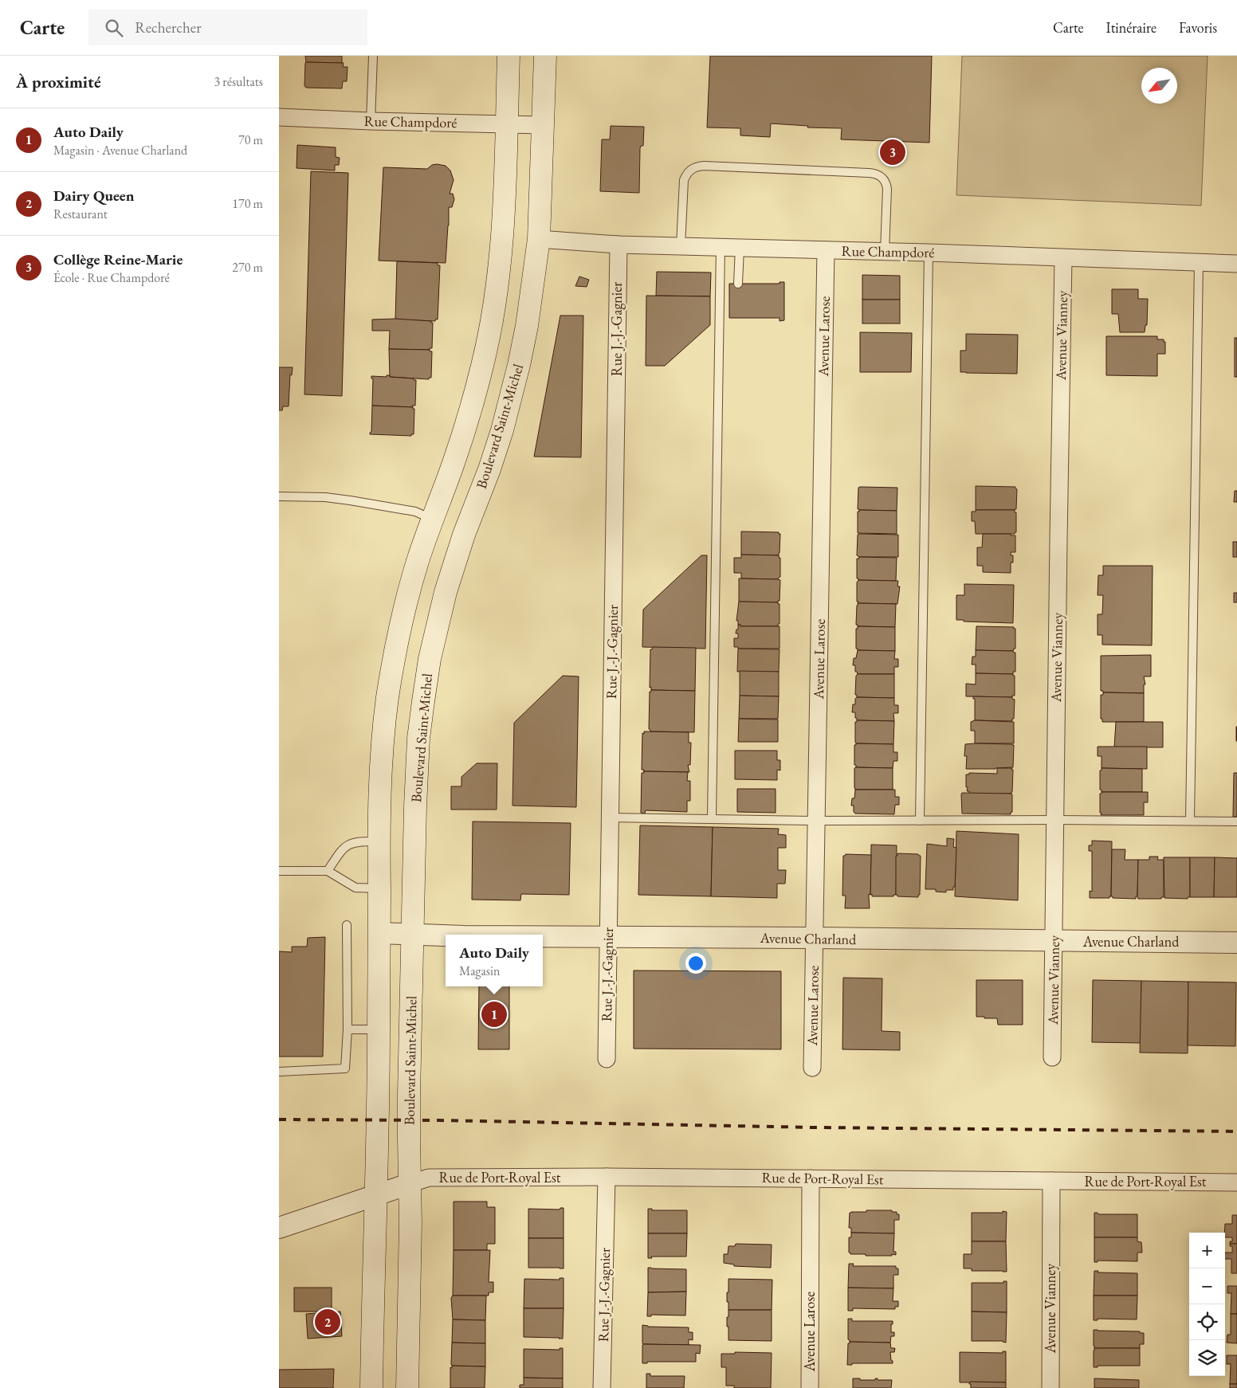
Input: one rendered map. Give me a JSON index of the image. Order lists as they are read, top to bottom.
{
  "streets": {
    "main road": ["Boulevard Saint-Michel"],
    "street": [
      "Rue Champdoré",
      "Rue J.-J.-Gagnier",
      "Avenue Vianney",
      "Avenue Larose",
      "Avenue Charland",
      "Rue de Port-Royal Est"
    ]
  },
  "crossings": [
    ["Rue Champdoré", "Rue J.-J.-Gagnier"],
    ["Rue Champdoré", "Avenue Vianney"],
    ["Rue Champdoré", "Avenue Larose"],
    ["Rue Champdoré", "Boulevard Saint-Michel"],
    ["Rue J.-J.-Gagnier", "Avenue Charland"],
    ["Rue J.-J.-Gagnier", "Rue de Port-Royal Est"],
    ["Avenue Vianney", "Avenue Charland"],
    ["Avenue Vianney", "Rue de Port-Royal Est"],
    ["Avenue Larose", "Avenue Charland"],
    ["Avenue Larose", "Rue de Port-Royal Est"],
    ["Boulevard Saint-Michel", "Avenue Charland"],
    ["Boulevard Saint-Michel", "Rue de Port-Royal Est"]
  ],
  "north": "bottom left",
  "page": {
    "header": "Carte",
    "search": "Rechercher",
    "nav": ["Carte", "Itinéraire", "Favoris"],
    "heading": ["À proximité", "3 résultats"],
    "list": [
      {
        "mark": "1",
        "name": "Auto Daily",
        "note": "Magasin · Avenue Charland",
        "value": "70 m"
      },
      {
        "mark": "2",
        "name": "Dairy Queen",
        "note": "Restaurant",
        "value": "170 m"
      },
      {
        "mark": "3",
        "name": "Collège Reine-Marie",
        "note": "École · Rue Champdoré",
        "value": "270 m"
      }
    ],
    "pins": ["3", "1", "2"],
    "popup": ["Auto Daily", "Magasin"],
    "map_buttons": ["+", "−"]
  }
}
